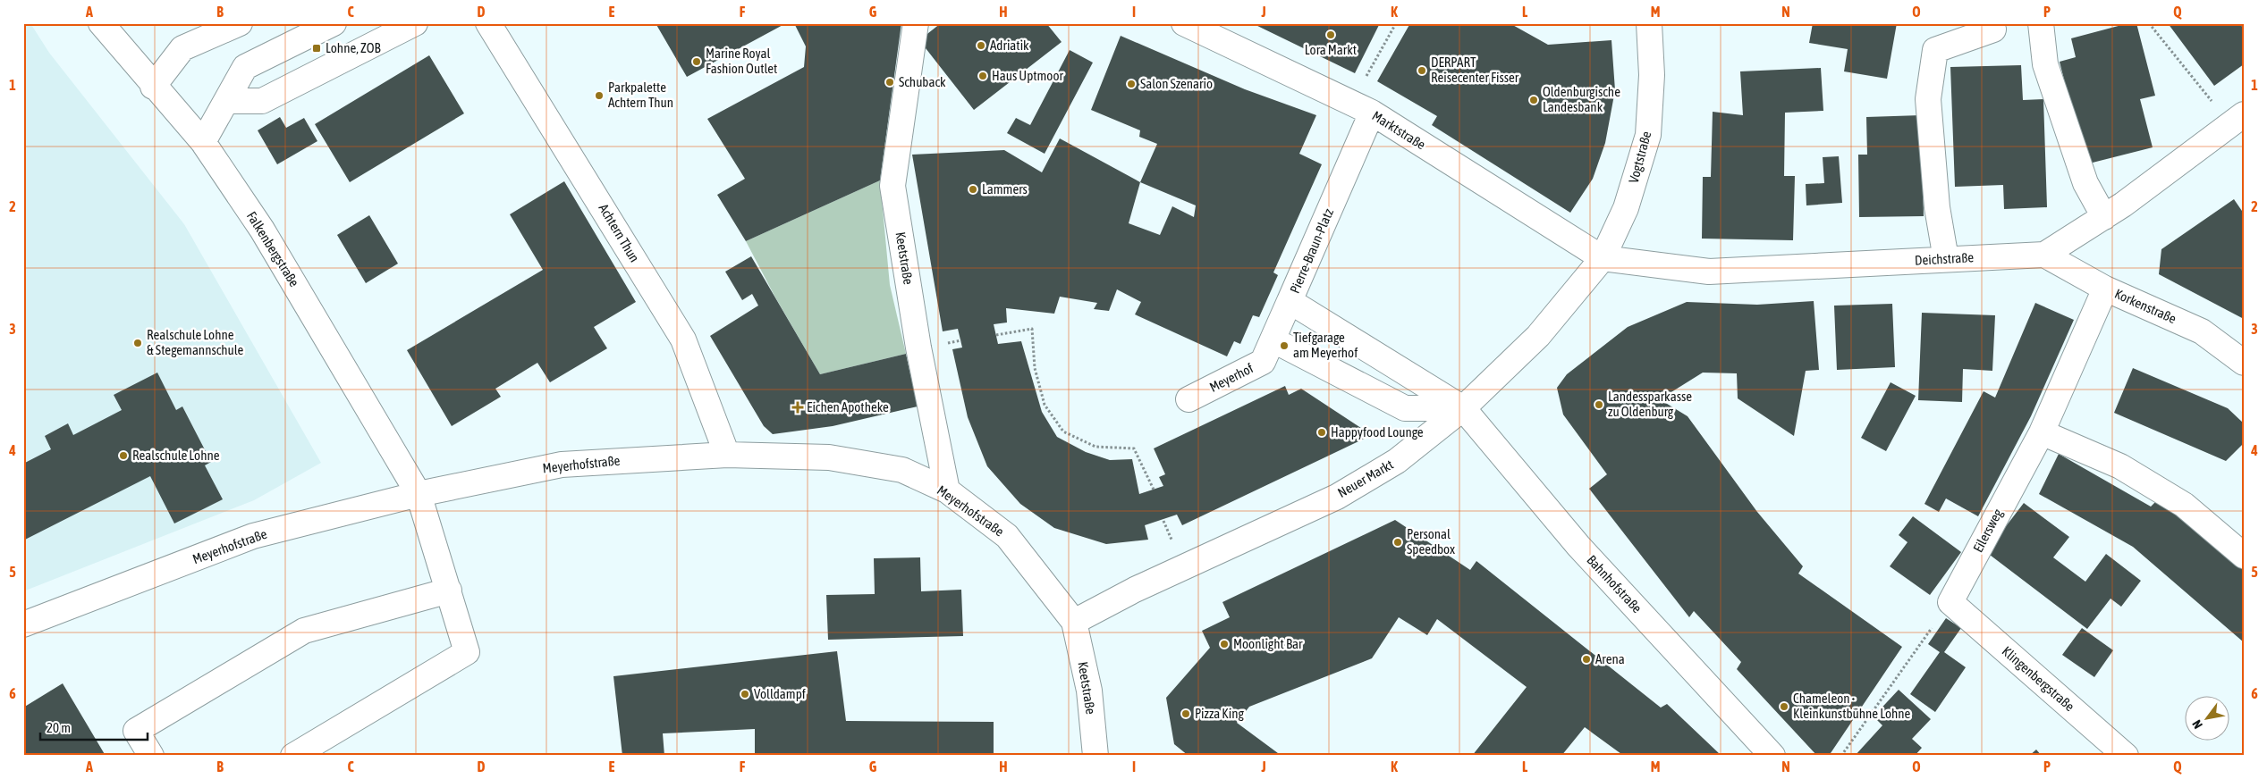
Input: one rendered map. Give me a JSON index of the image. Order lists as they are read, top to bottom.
{
  "streets": {
    "street": [
      "Marktstraße",
      "Vogtstraße",
      "Achtern Thun",
      "Falkenbergstraße",
      "Pierre-Braun-Platz",
      "Keetstraße",
      "Deichstraße",
      "Korkenstraße",
      "Meyerhof",
      "Meyerhofstraße",
      "Neuer Markt",
      "Eilersweg",
      "Bahnhofstraße",
      "Klingenbergstraße"
    ]
  },
  "crossings": [
    ["Marktstraße", "Vogtstraße"],
    ["Marktstraße", "Pierre-Braun-Platz"],
    ["Marktstraße", "Deichstraße"],
    ["Marktstraße", "Neuer Markt"],
    ["Vogtstraße", "Deichstraße"],
    ["Vogtstraße", "Neuer Markt"],
    ["Achtern Thun", "Meyerhofstraße"],
    ["Falkenbergstraße", "Meyerhofstraße"],
    ["Pierre-Braun-Platz", "Meyerhof"],
    ["Pierre-Braun-Platz", "Neuer Markt"],
    ["Pierre-Braun-Platz", "Bahnhofstraße"],
    ["Keetstraße", "Meyerhofstraße"],
    ["Keetstraße", "Neuer Markt"],
    ["Deichstraße", "Korkenstraße"],
    ["Deichstraße", "Neuer Markt"],
    ["Korkenstraße", "Eilersweg"],
    ["Meyerhofstraße", "Neuer Markt"],
    ["Neuer Markt", "Bahnhofstraße"],
    ["Eilersweg", "Klingenbergstraße"]
  ],
  "places": {
    "other": [
      "Lora Markt",
      "Adriatik",
      "Marine Royal Fashion Outlet",
      "DERPART Reisecenter Fisser",
      "Haus Uptmoor",
      "Schuback",
      "Salon Szenario",
      "Parkpalette Achtern Thun",
      "Oldenburgische Landesbank",
      "Lammers",
      "Realschule Lohne & Stegemannschule",
      "Tiefgarage am Meyerhof",
      "Landessparkasse zu Oldenburg",
      "Happyfood Lounge",
      "Realschule Lohne",
      "Personal Speedbox",
      "Moonlight Bar",
      "Arena",
      "Volldampf",
      "Chameleon - Kleinkunstbühne Lohne",
      "Pizza King"
    ],
    "transit": ["Lohne, ZOB"],
    "health": ["Eichen Apotheke"]
  },
  "scale_bar": "20 m",
  "north": "bottom left",
  "grid": {
    "columns": [
      "A",
      "B",
      "C",
      "D",
      "E",
      "F",
      "G",
      "H",
      "I",
      "J",
      "K",
      "L",
      "M",
      "N",
      "O",
      "P",
      "Q"
    ],
    "rows": [
      "1",
      "2",
      "3",
      "4",
      "5",
      "6"
    ]
  }
}
